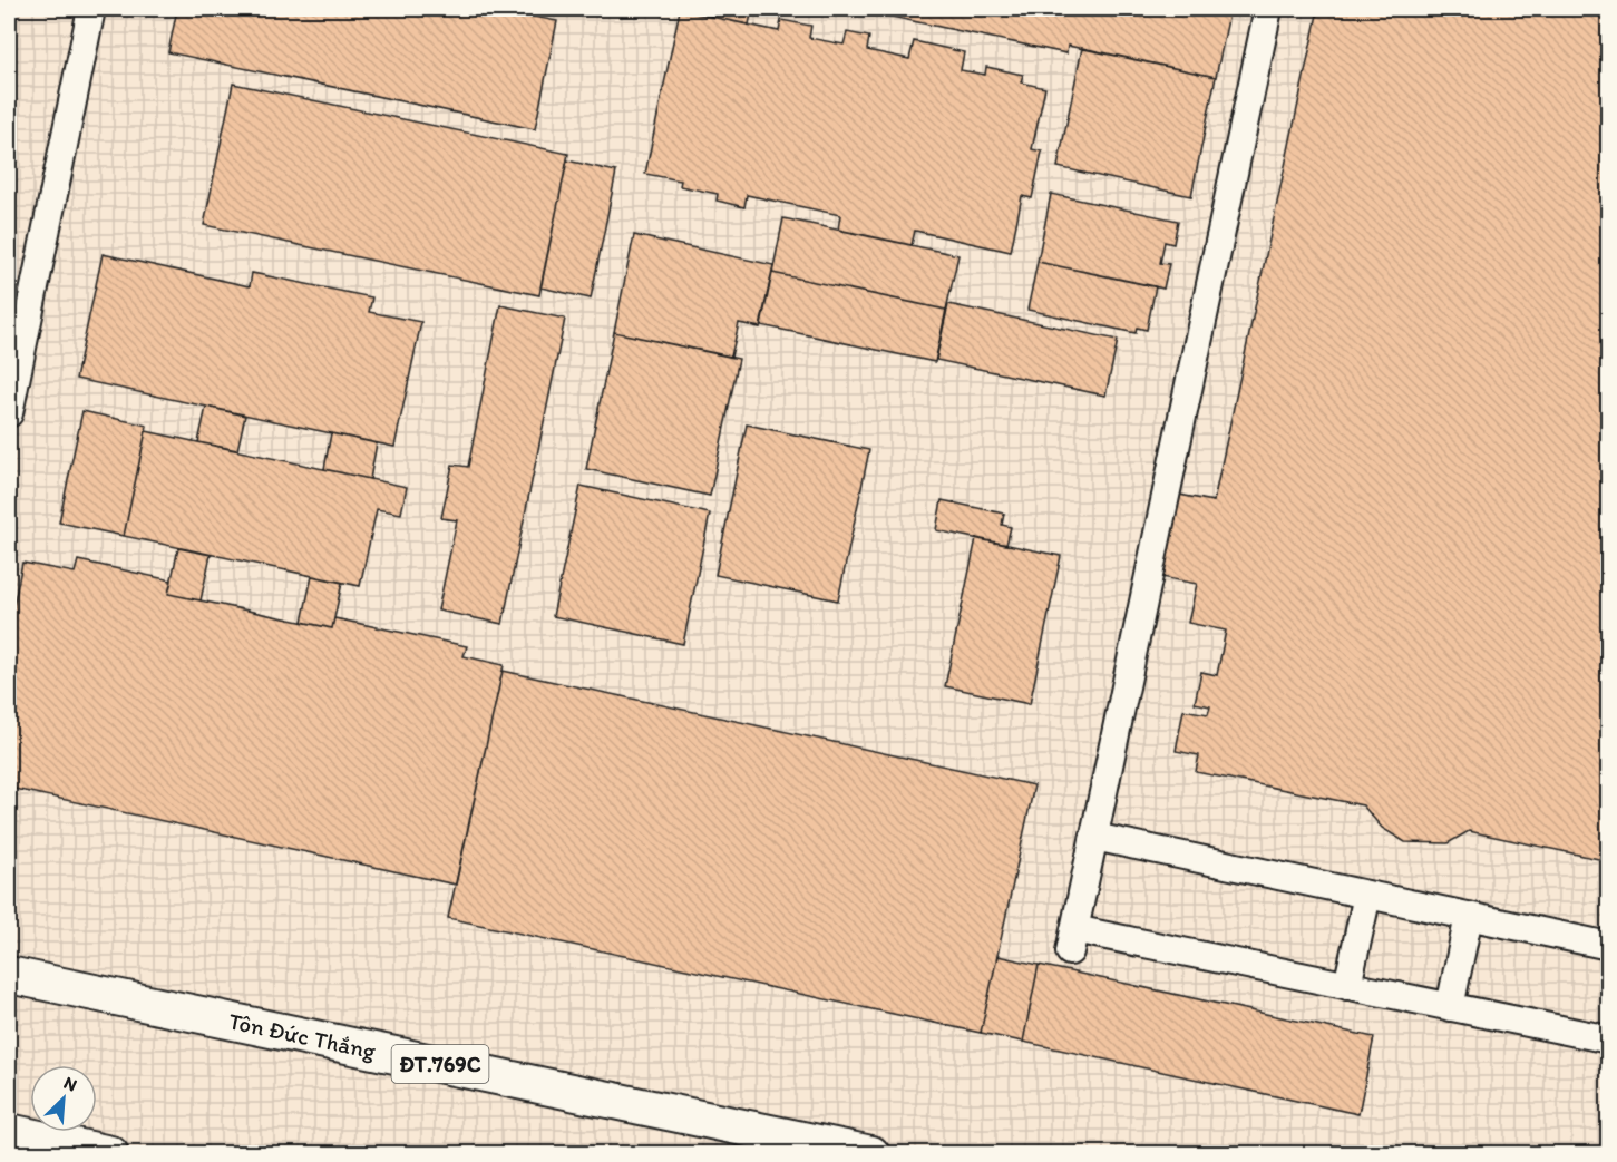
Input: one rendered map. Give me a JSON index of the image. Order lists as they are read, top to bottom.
{
  "streets": {
    "main road": ["Tôn Đức Thắng", "ĐT.769C"]
  },
  "north": "top right"
}
